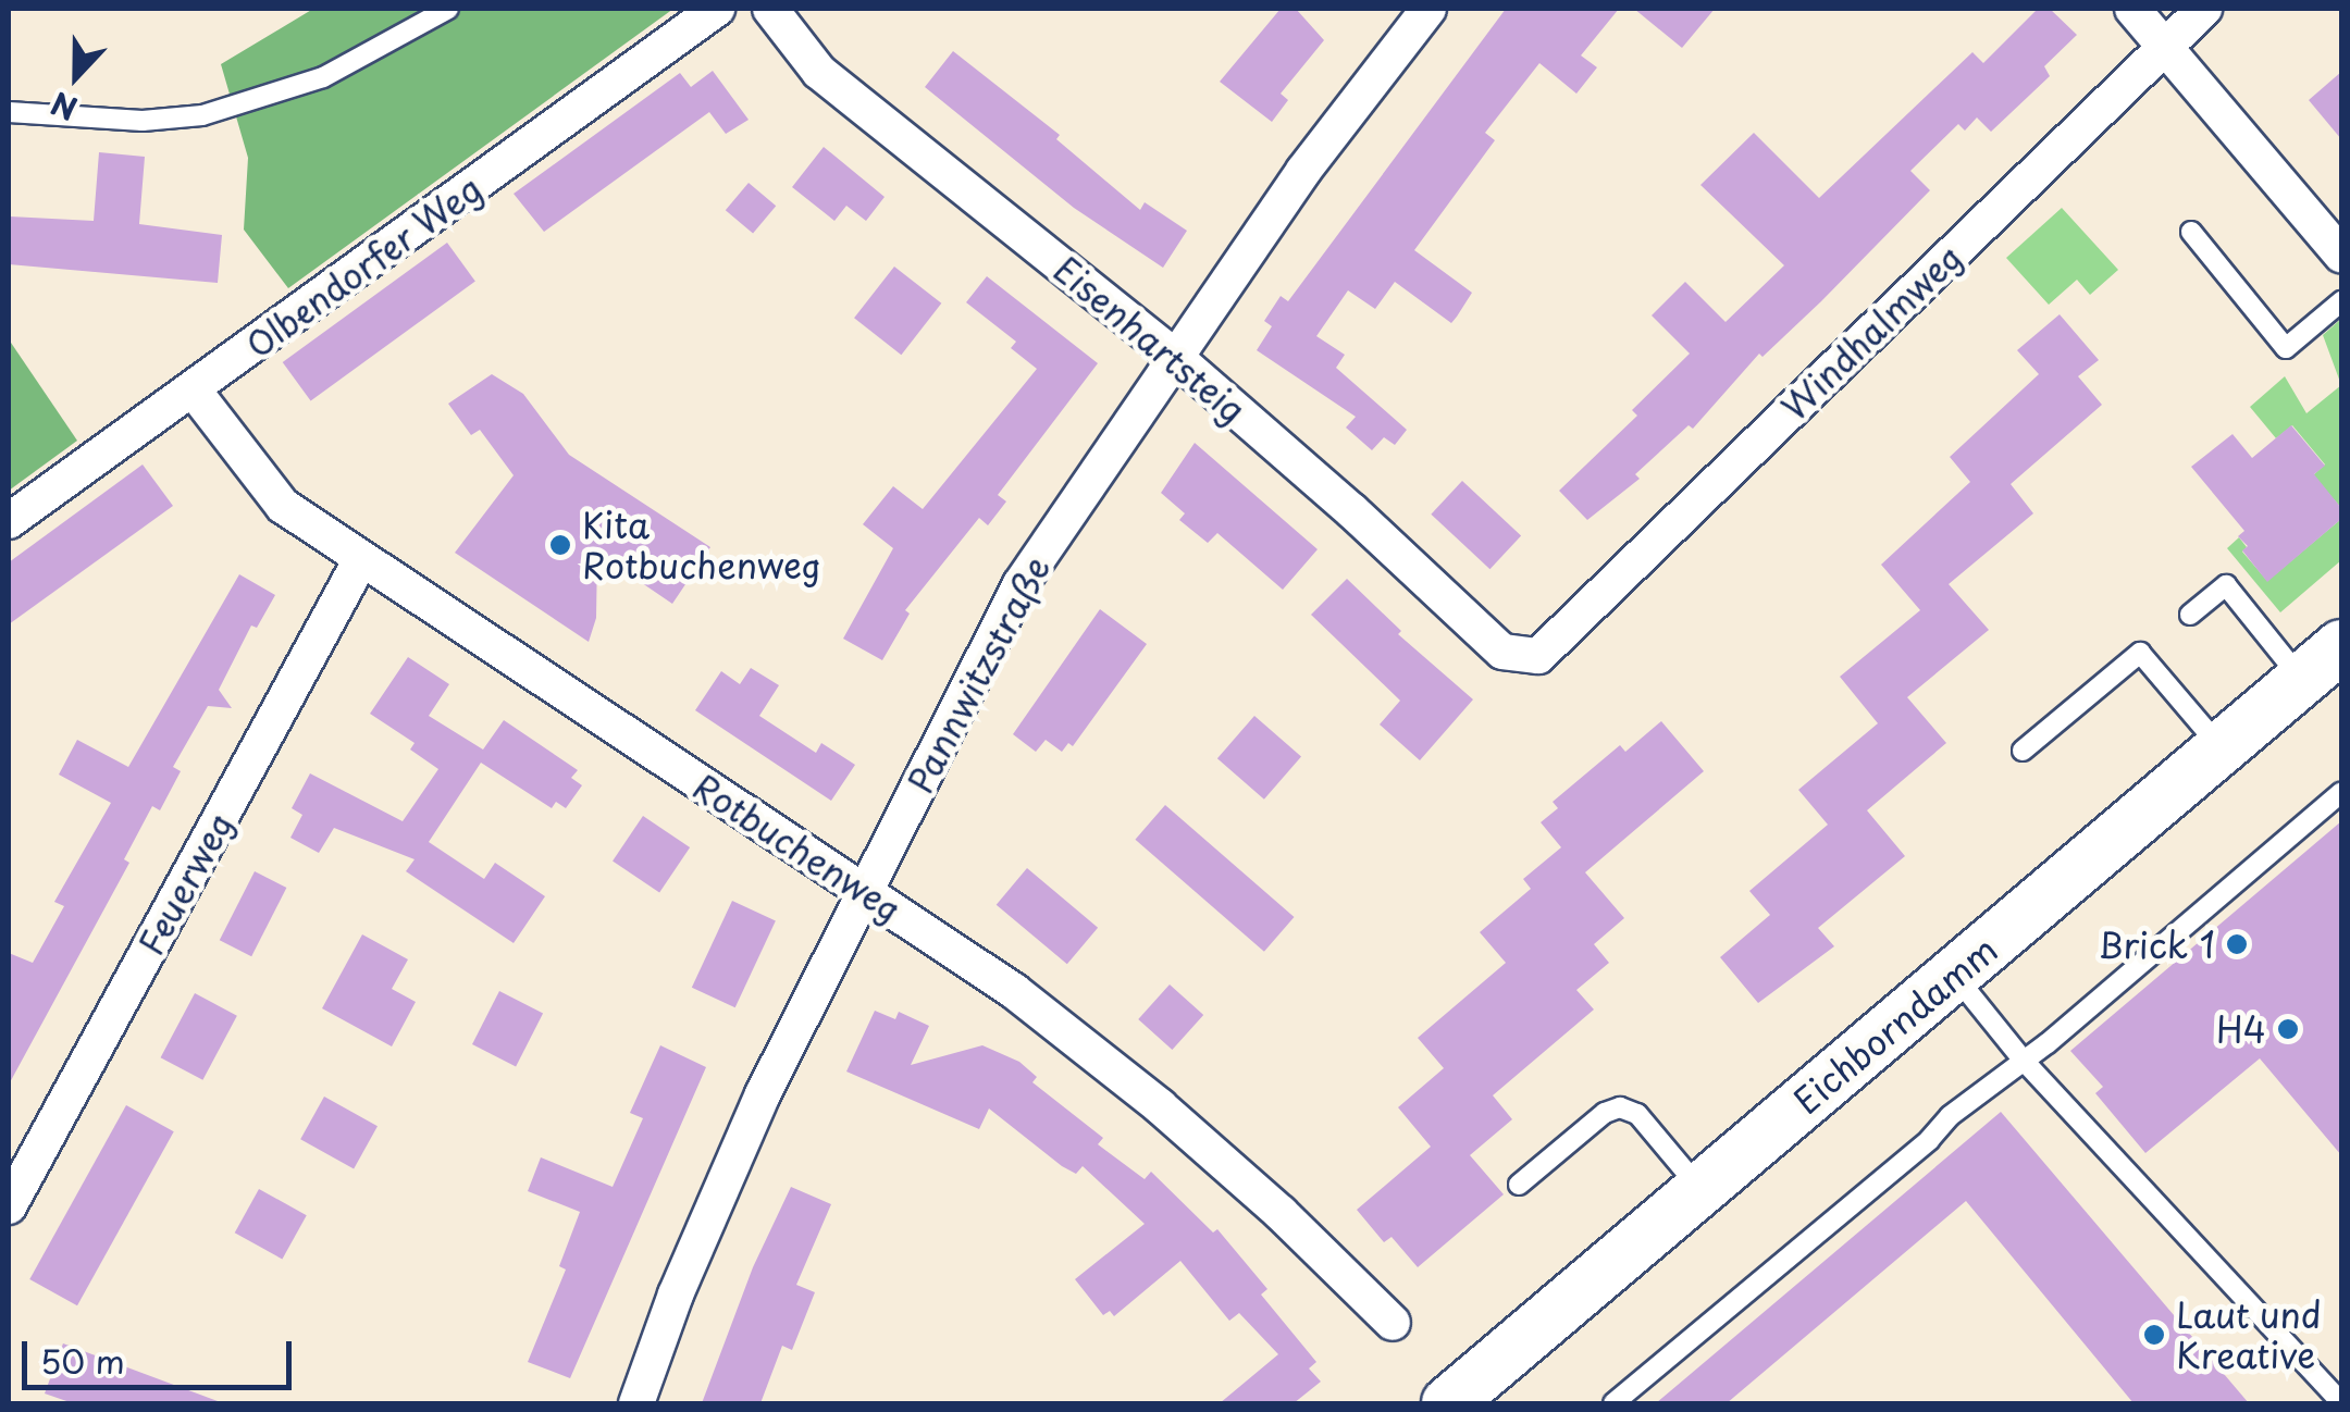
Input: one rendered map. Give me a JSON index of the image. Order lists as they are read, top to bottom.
{
  "streets": {
    "main road": ["Eichborndamm"],
    "street": [
      "Olbendorfer Weg",
      "Windhalmweg",
      "Eisenhartsteig",
      "Pannwitzstraße",
      "Rotbuchenweg",
      "Feuerweg"
    ]
  },
  "crossings": [
    ["Olbendorfer Weg", "Rotbuchenweg"],
    ["Windhalmweg", "Eisenhartsteig"],
    ["Eisenhartsteig", "Pannwitzstraße"],
    ["Pannwitzstraße", "Rotbuchenweg"],
    ["Rotbuchenweg", "Feuerweg"]
  ],
  "places": [
    "Kita Rotbuchenweg",
    "Brick 1",
    "H4",
    "Laut und Kreative"
  ],
  "scale_bar": "50 m",
  "north": "bottom"
}
